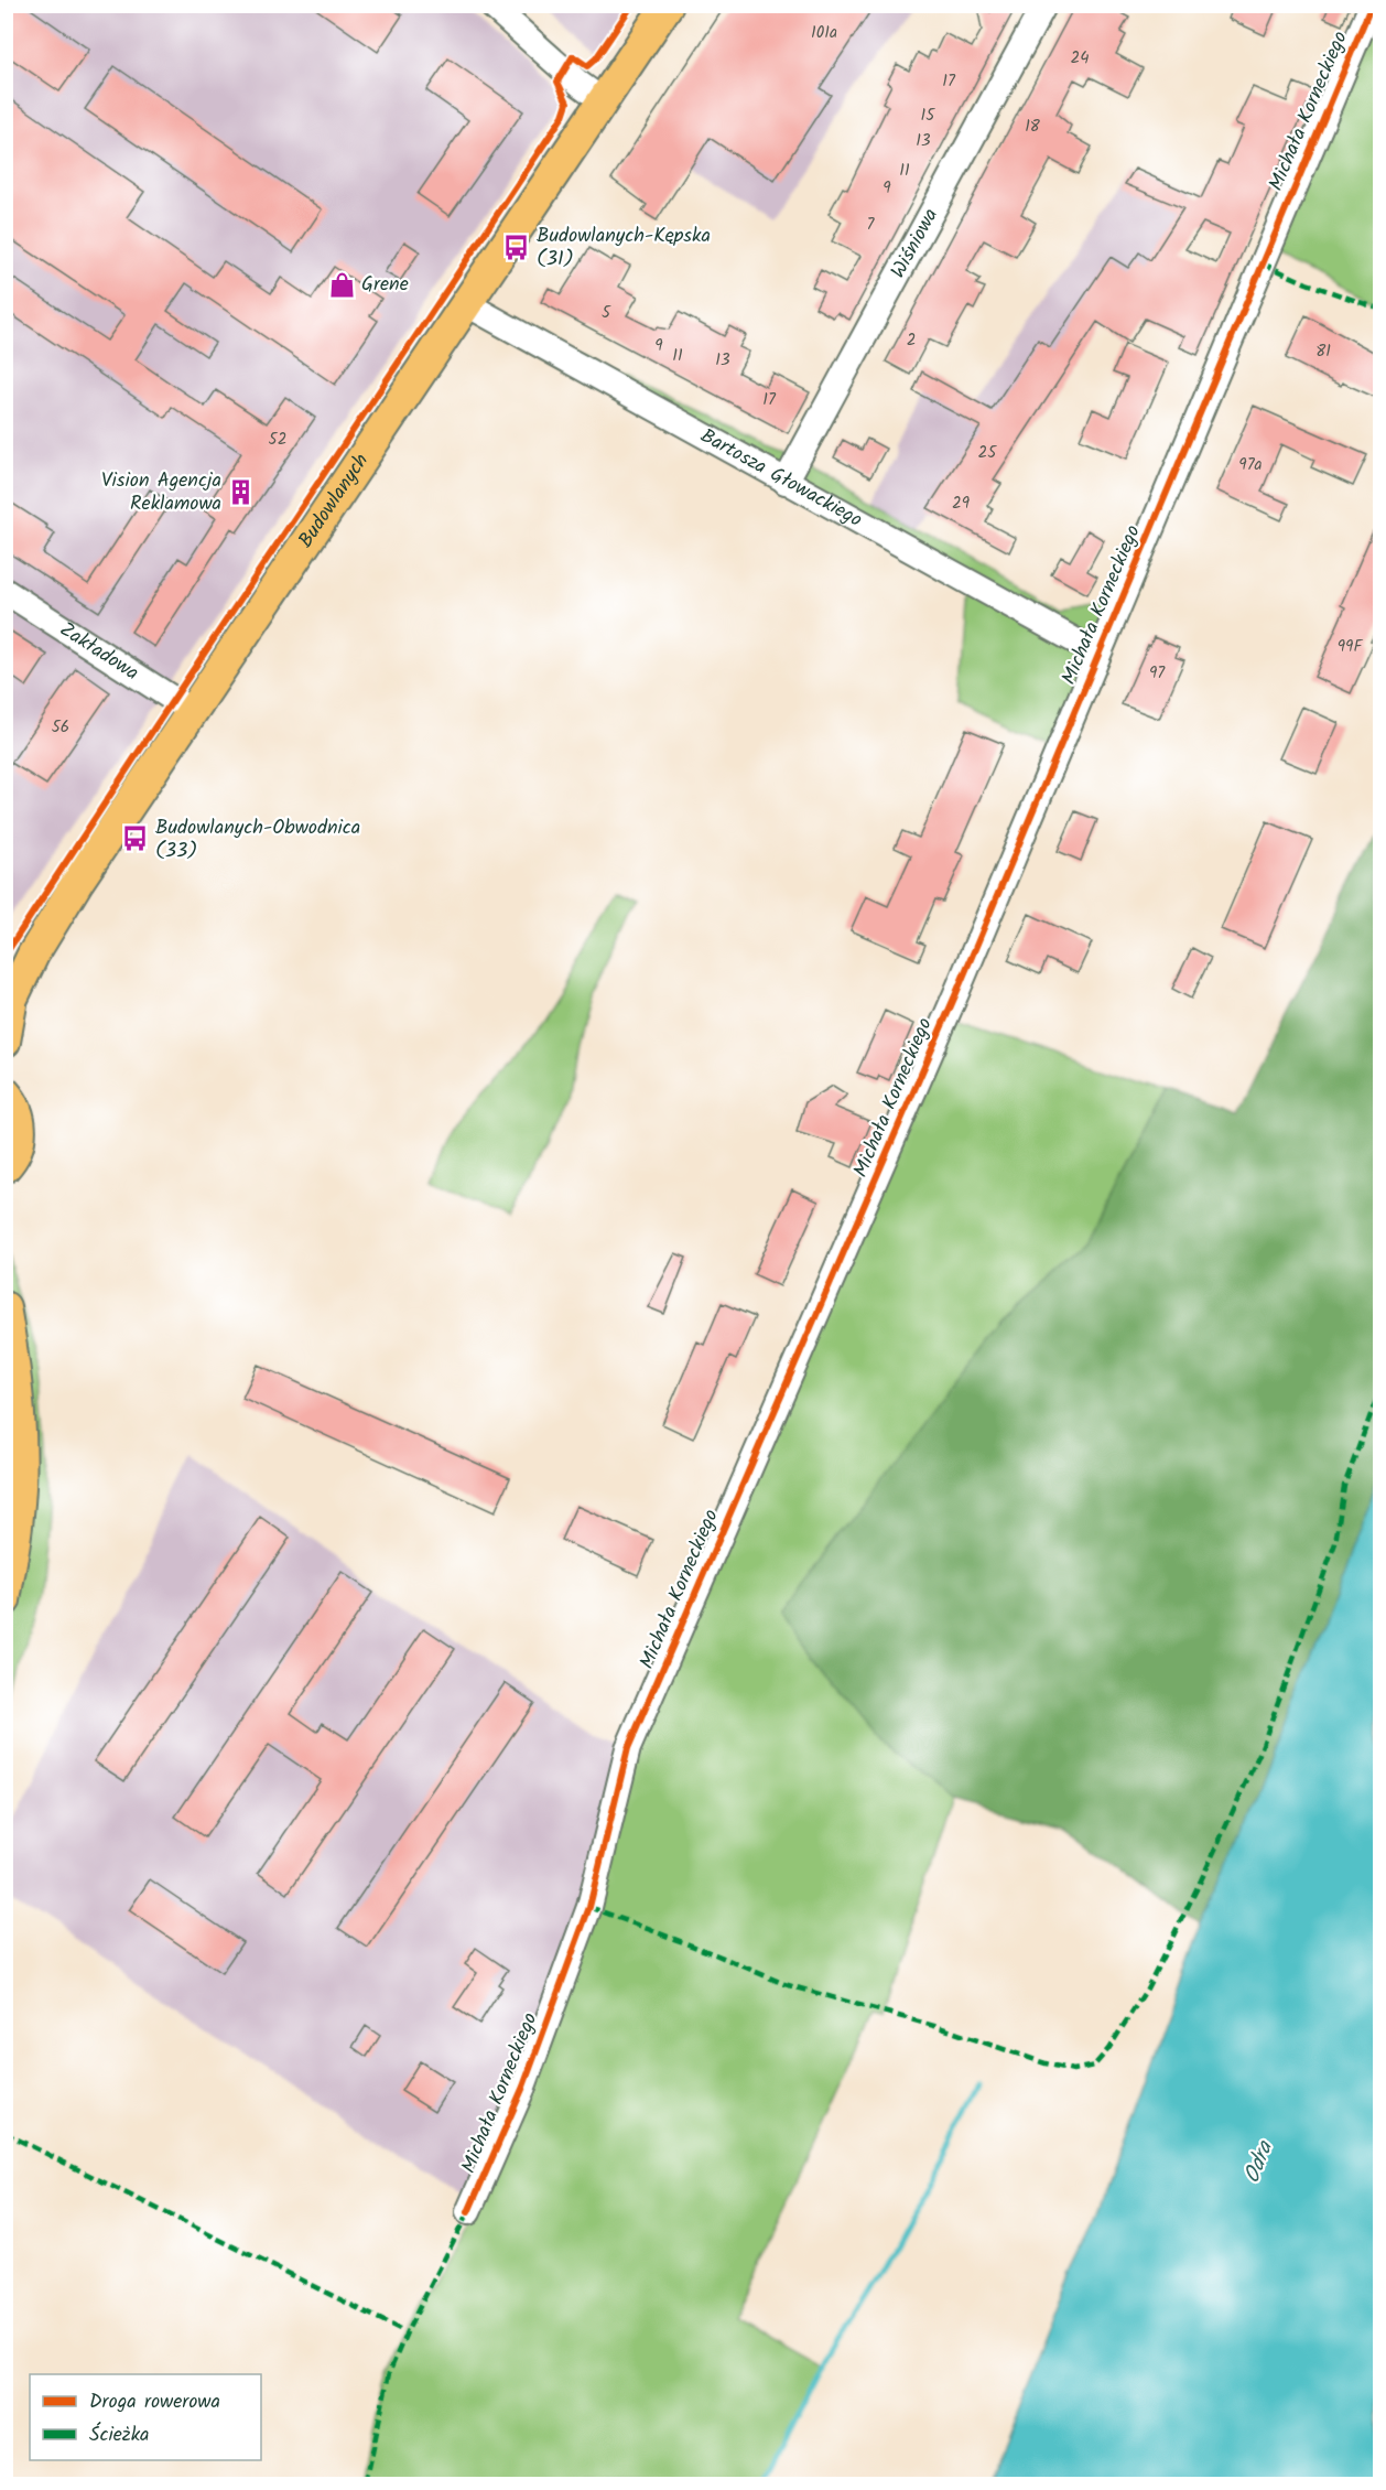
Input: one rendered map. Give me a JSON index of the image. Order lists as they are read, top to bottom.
{
  "streets": {
    "main road": ["Budowlanych"],
    "street": [
      "Michała Korneckiego",
      "Wiśniowa",
      "Bartosza Głowackiego",
      "Zakładowa"
    ]
  },
  "crossings": [
    ["Michała Korneckiego", "Bartosza Głowackiego"],
    ["Wiśniowa", "Bartosza Głowackiego"],
    ["Bartosza Głowackiego", "Budowlanych"],
    ["Budowlanych", "Zakładowa"]
  ],
  "water": ["Odra"],
  "places": {
    "bus stop": ["Budowlanych-Kępska (31)", "Budowlanych-Obwodnica (33)"],
    "shop": ["Grene"],
    "building": ["Vision Agencja Reklamowa"]
  },
  "house_numbers": [
    "101a",
    "24",
    "17",
    "15",
    "18",
    "13",
    "11",
    "9",
    "7",
    "5",
    "2",
    "9",
    "81",
    "11",
    "13",
    "17",
    "52",
    "25",
    "97a",
    "29",
    "99F",
    "97",
    "56"
  ],
  "legend": ["Droga rowerowa", "Ścieżka"]
}
